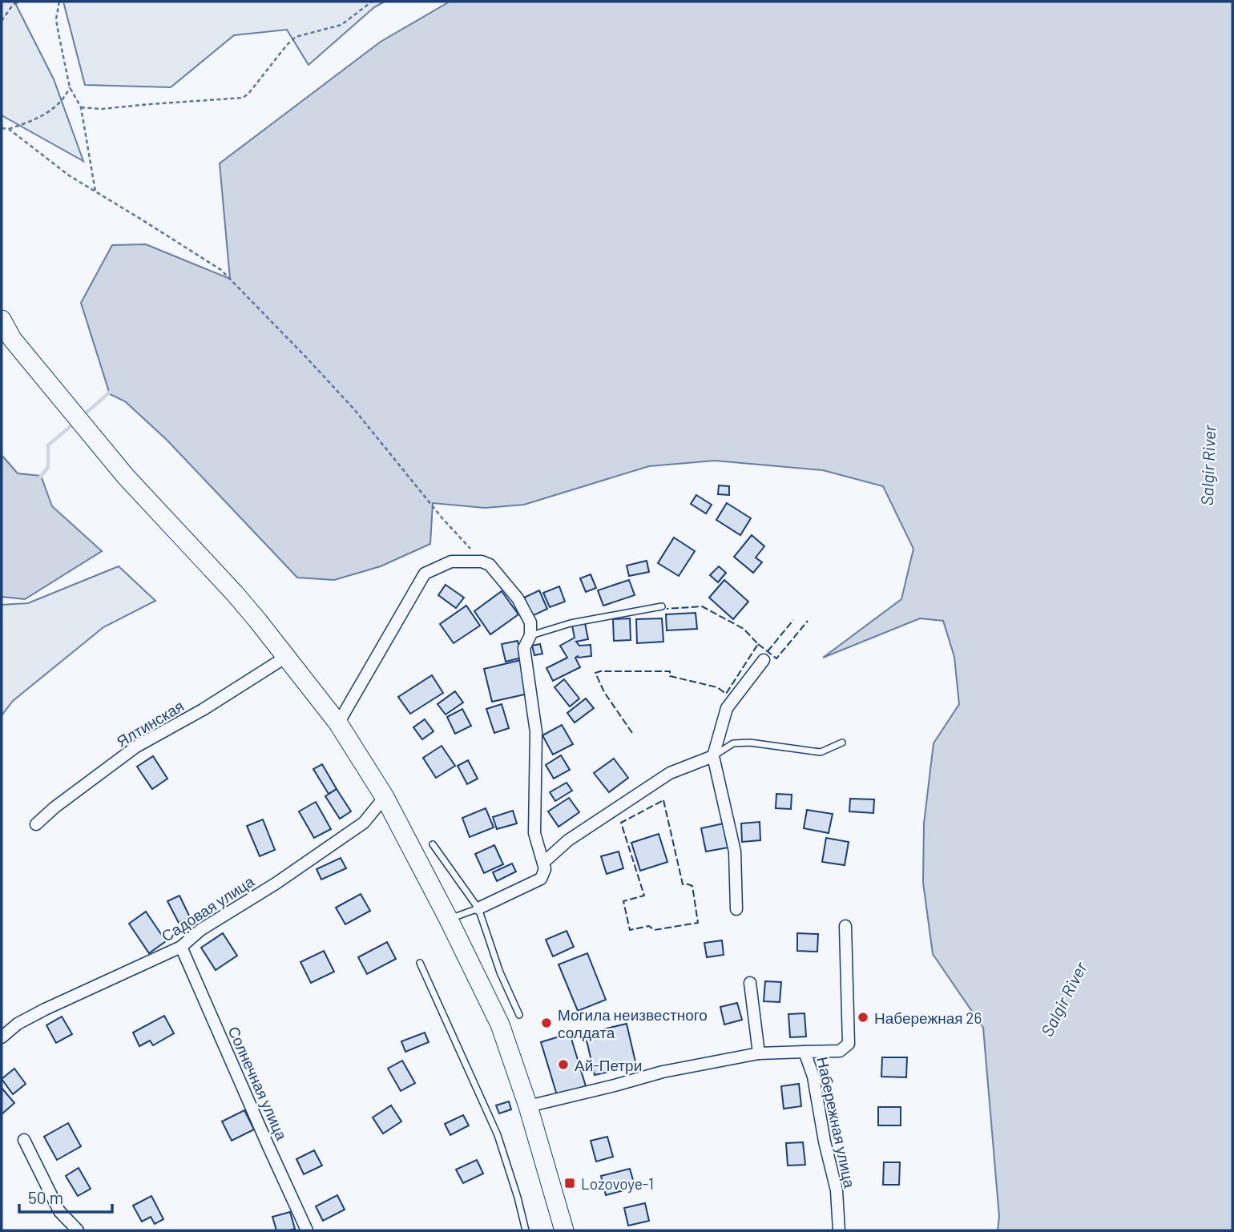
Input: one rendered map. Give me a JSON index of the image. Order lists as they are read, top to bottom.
{
  "streets": {
    "street": [
      "Ялтинская",
      "Садовая улица",
      "Солнечная улица",
      "Набережная улица"
    ]
  },
  "crossings": [
    ["Садовая улица", "Солнечная улица"]
  ],
  "water": ["Salgir River"],
  "places": {
    "other": ["Набережная 26", "Могила неизвестного солдата", "Ай-Петри"],
    "transit": ["Lozovoye-1"]
  },
  "scale_bar": "50 m"
}
